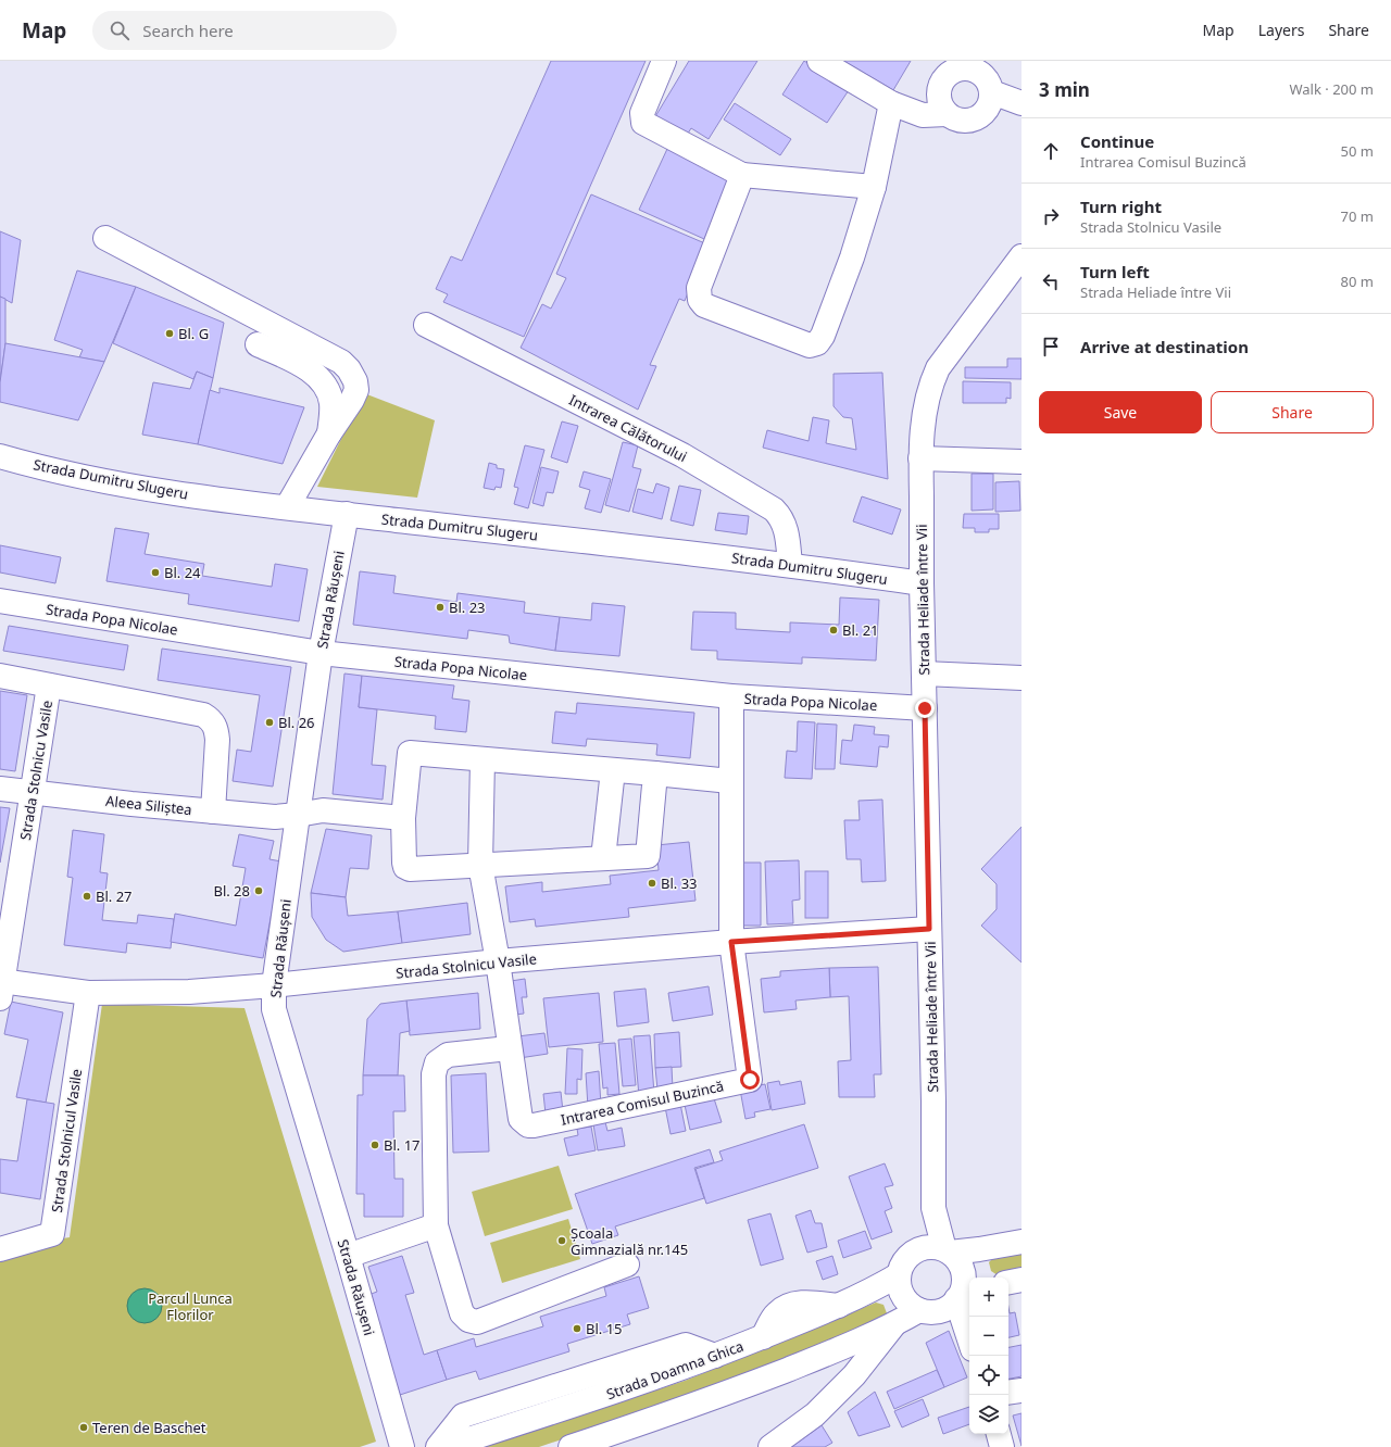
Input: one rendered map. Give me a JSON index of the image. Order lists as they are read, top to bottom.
{
  "streets": {
    "street": [
      "Intrarea Călătorului",
      "Strada Dumitru Slugeru",
      "Strada Răușeni",
      "Strada Heliade între Vii",
      "Strada Popa Nicolae",
      "Strada Stolnicu Vasile",
      "Aleea Siliștea",
      "Intrarea Comisul Buzincă",
      "Strada Stolnicul Vasile",
      "Strada Doamna Ghica"
    ]
  },
  "crossings": [
    ["Intrarea Călătorului", "Strada Dumitru Slugeru"],
    ["Strada Dumitru Slugeru", "Strada Răușeni"],
    ["Strada Dumitru Slugeru", "Strada Heliade între Vii"],
    ["Strada Răușeni", "Strada Popa Nicolae"],
    ["Strada Răușeni", "Strada Stolnicu Vasile"],
    ["Strada Răușeni", "Aleea Siliștea"],
    ["Strada Heliade între Vii", "Strada Popa Nicolae"],
    ["Strada Heliade între Vii", "Strada Stolnicu Vasile"],
    ["Strada Heliade între Vii", "Strada Doamna Ghica"],
    ["Strada Popa Nicolae", "Intrarea Comisul Buzincă"],
    ["Strada Stolnicu Vasile", "Aleea Siliștea"],
    ["Strada Stolnicu Vasile", "Intrarea Comisul Buzincă"],
    ["Strada Stolnicu Vasile", "Strada Stolnicul Vasile"]
  ],
  "parks": ["Parcul Lunca Florilor"],
  "places": [
    "Bl. G",
    "Bl. 24",
    "Bl. 23",
    "Bl. 21",
    "Bl. 26",
    "Bl. 33",
    "Bl. 28",
    "Bl. 27",
    "Bl. 17",
    "Școala Gimnazială nr.145",
    "Bl. 15",
    "Teren de Baschet"
  ],
  "page": {
    "header": "Map",
    "search": "Search here",
    "nav": ["Map", "Layers", "Share"],
    "heading": ["3 min", "Walk · 200 m"],
    "list": [
      ["Continue", "Intrarea Comisul Buzincă", "50 m"],
      ["Turn right", "Strada Stolnicu Vasile", "70 m"],
      ["Turn left", "Strada Heliade între Vii", "80 m"],
      "Arrive at destination"
    ],
    "buttons": ["Save", "Share"],
    "map_buttons": ["+", "−"]
  }
}
